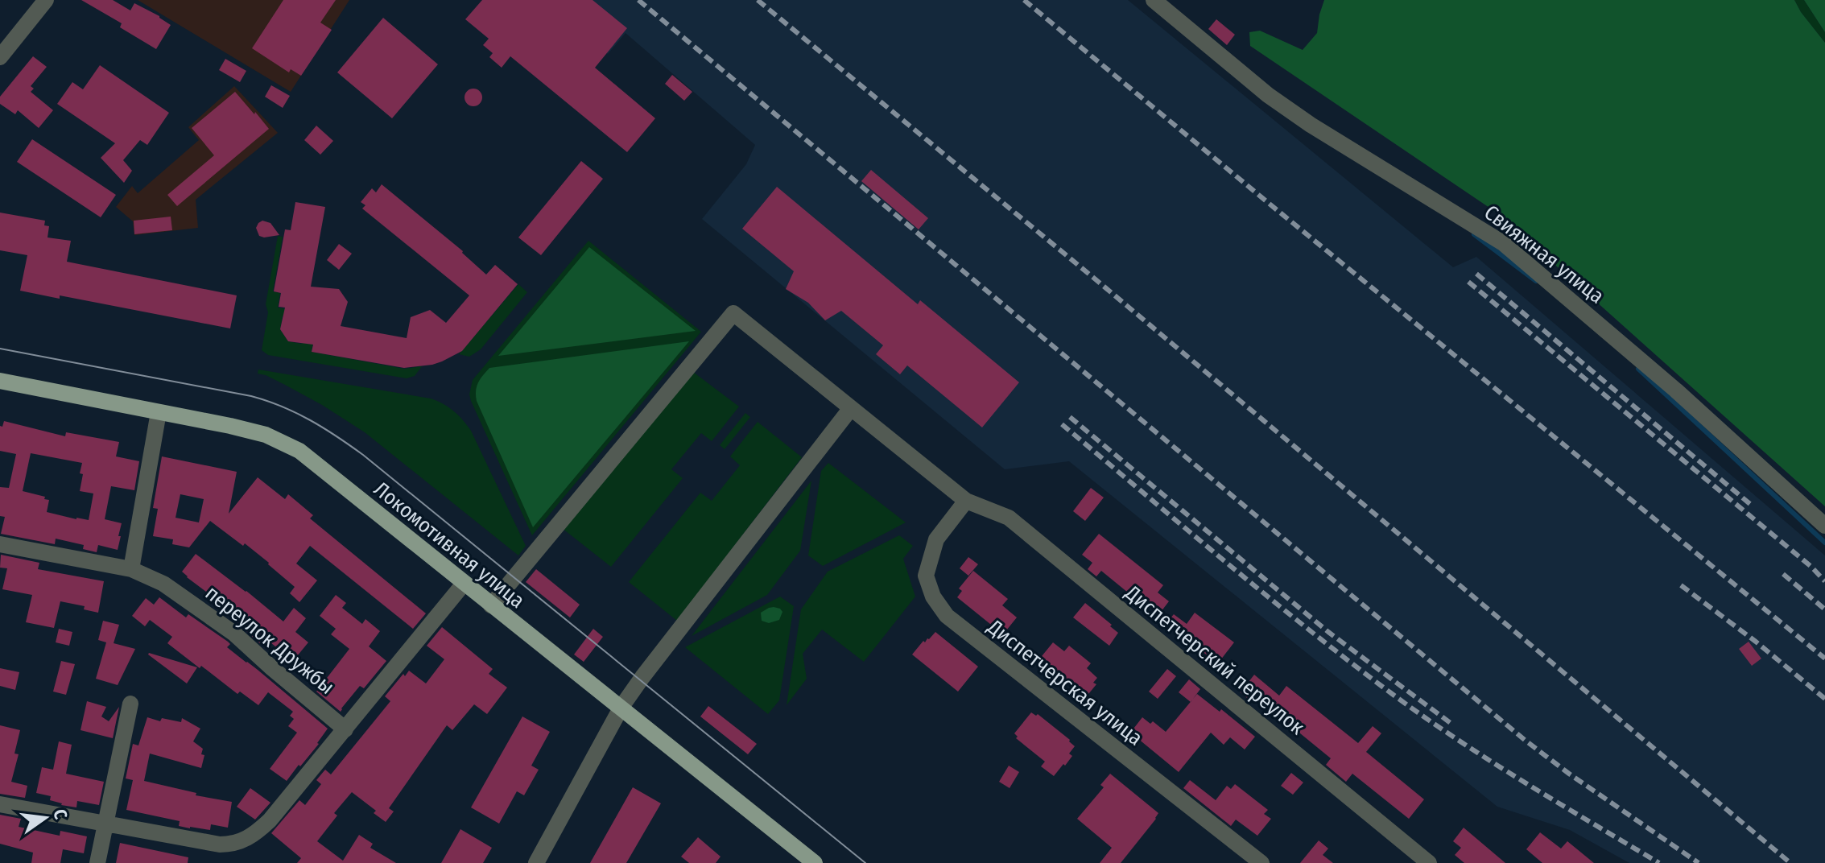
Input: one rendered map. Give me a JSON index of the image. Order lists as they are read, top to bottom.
{
  "streets": {
    "main road": ["Локомотивная улица"],
    "street": [
      "Свияжная улица",
      "переулок Дружбы",
      "Диспетчерский переулок",
      "Диспетчерская улица"
    ]
  },
  "crossings": [
    ["Локомотивная улица", "Диспетчерский переулок"],
    ["Диспетчерский переулок", "Диспетчерская улица"]
  ],
  "north": "right"
}
